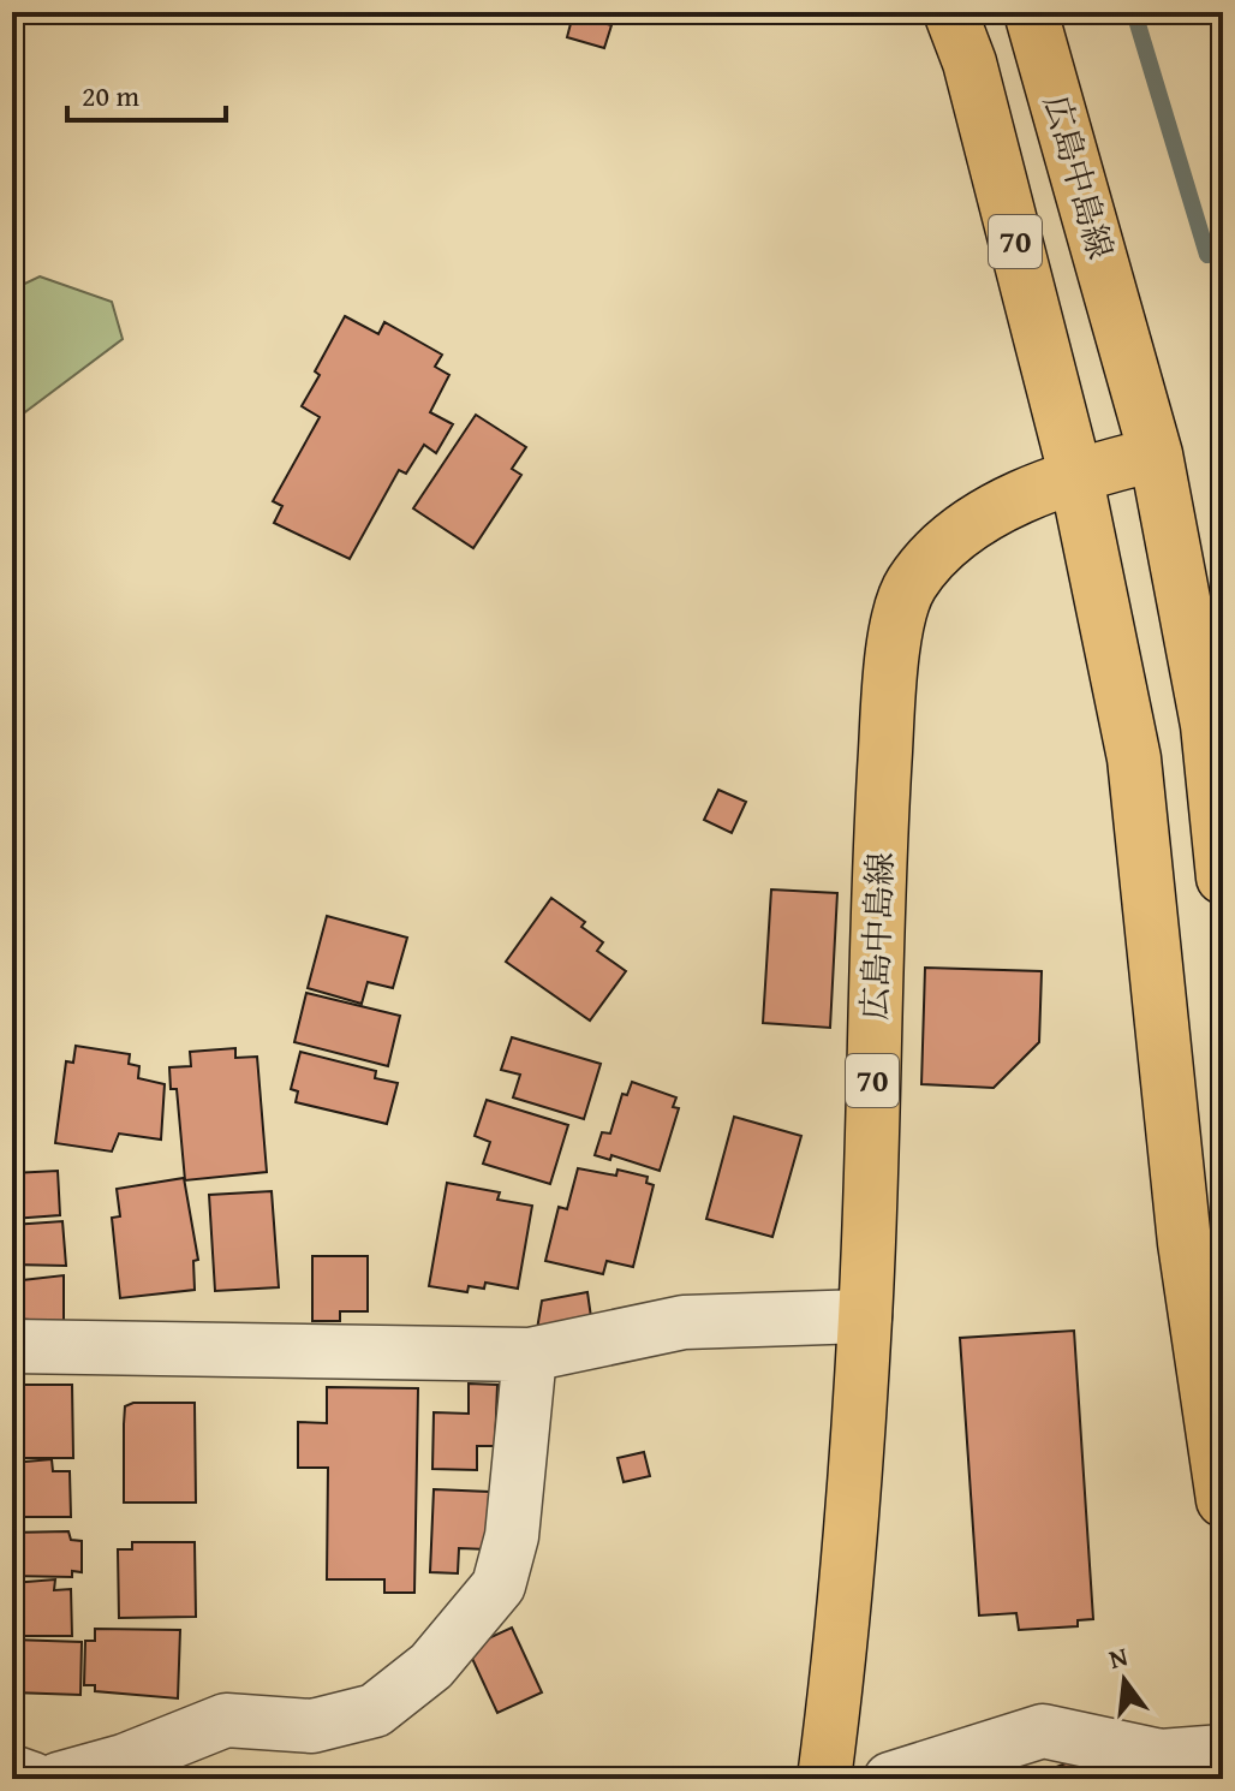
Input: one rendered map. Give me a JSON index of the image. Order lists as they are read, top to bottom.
{
  "streets": {
    "main road": ["広島中島線", "70"]
  },
  "crossings": [
    ["広島中島線", "70"]
  ],
  "scale_bar": "20 m",
  "north": "top"
}
